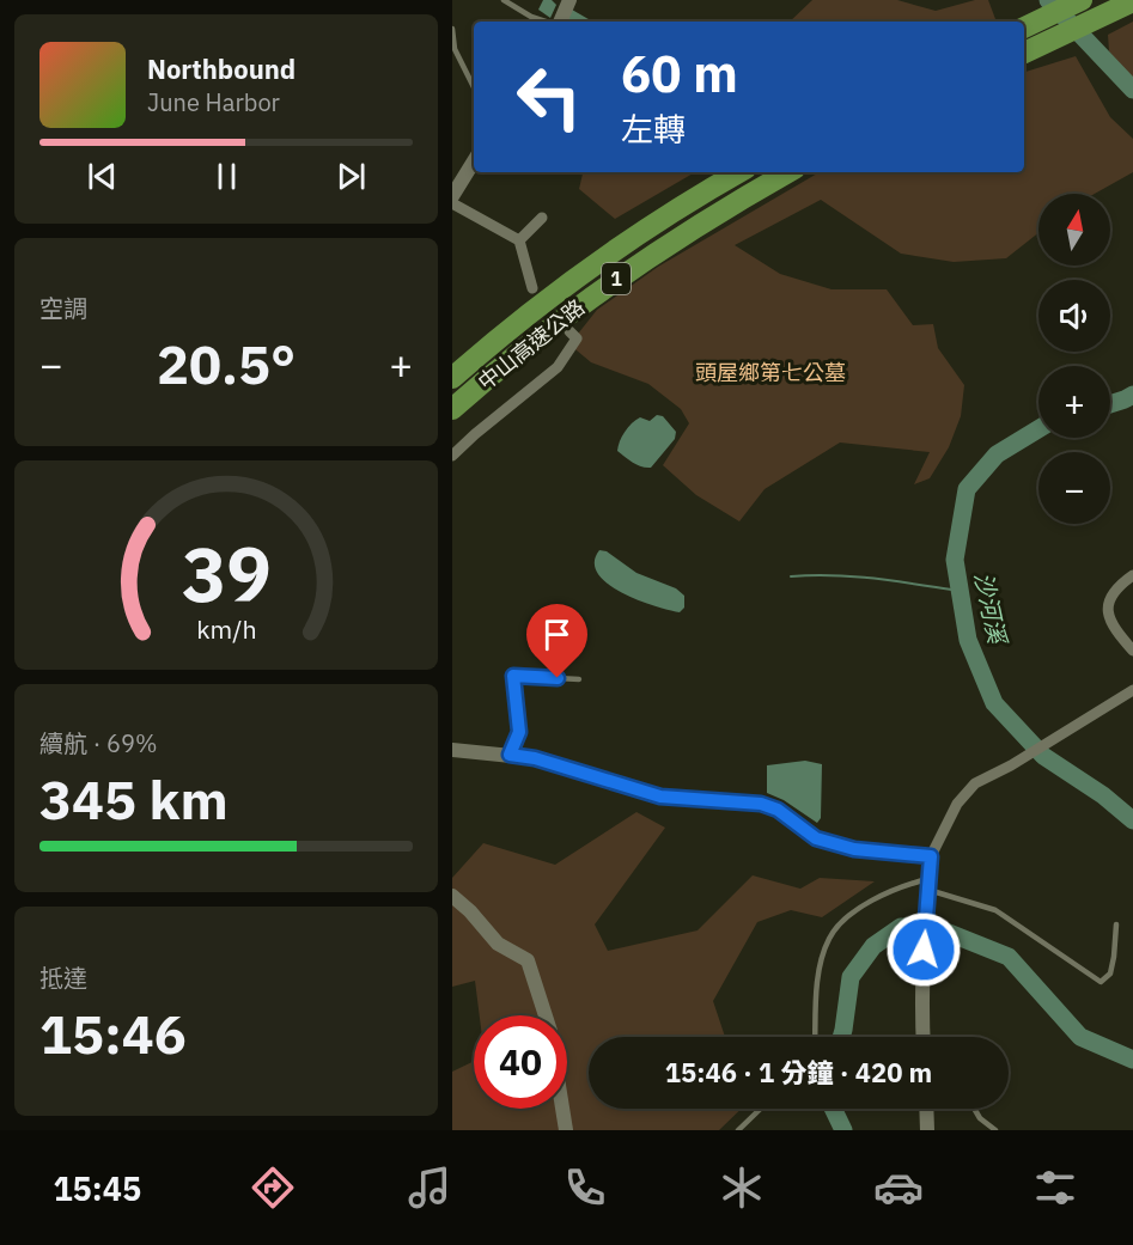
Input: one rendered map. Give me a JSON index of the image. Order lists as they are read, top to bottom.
{
  "streets": {
    "highway": ["1", "中山高速公路"]
  },
  "water": ["沙河溪"],
  "parks": ["頭屋鄉第七公墓"],
  "north": "top",
  "page": {
    "turn": ["60 m", "左轉"],
    "song": ["Northbound", "June Harbor"],
    "map_buttons": ["+", "−"],
    "tile": [
      "空調",
      ["續航 · 69%", "345 km"],
      ["抵達", "15:46"]
    ],
    "heat": ["−", "20.5°", "+"],
    "limit": "40",
    "trip": "15:46 · 1 分鐘 · 420 m",
    "tabs": "15:45",
    "gauge": ["39", "km/h"]
  }
}
